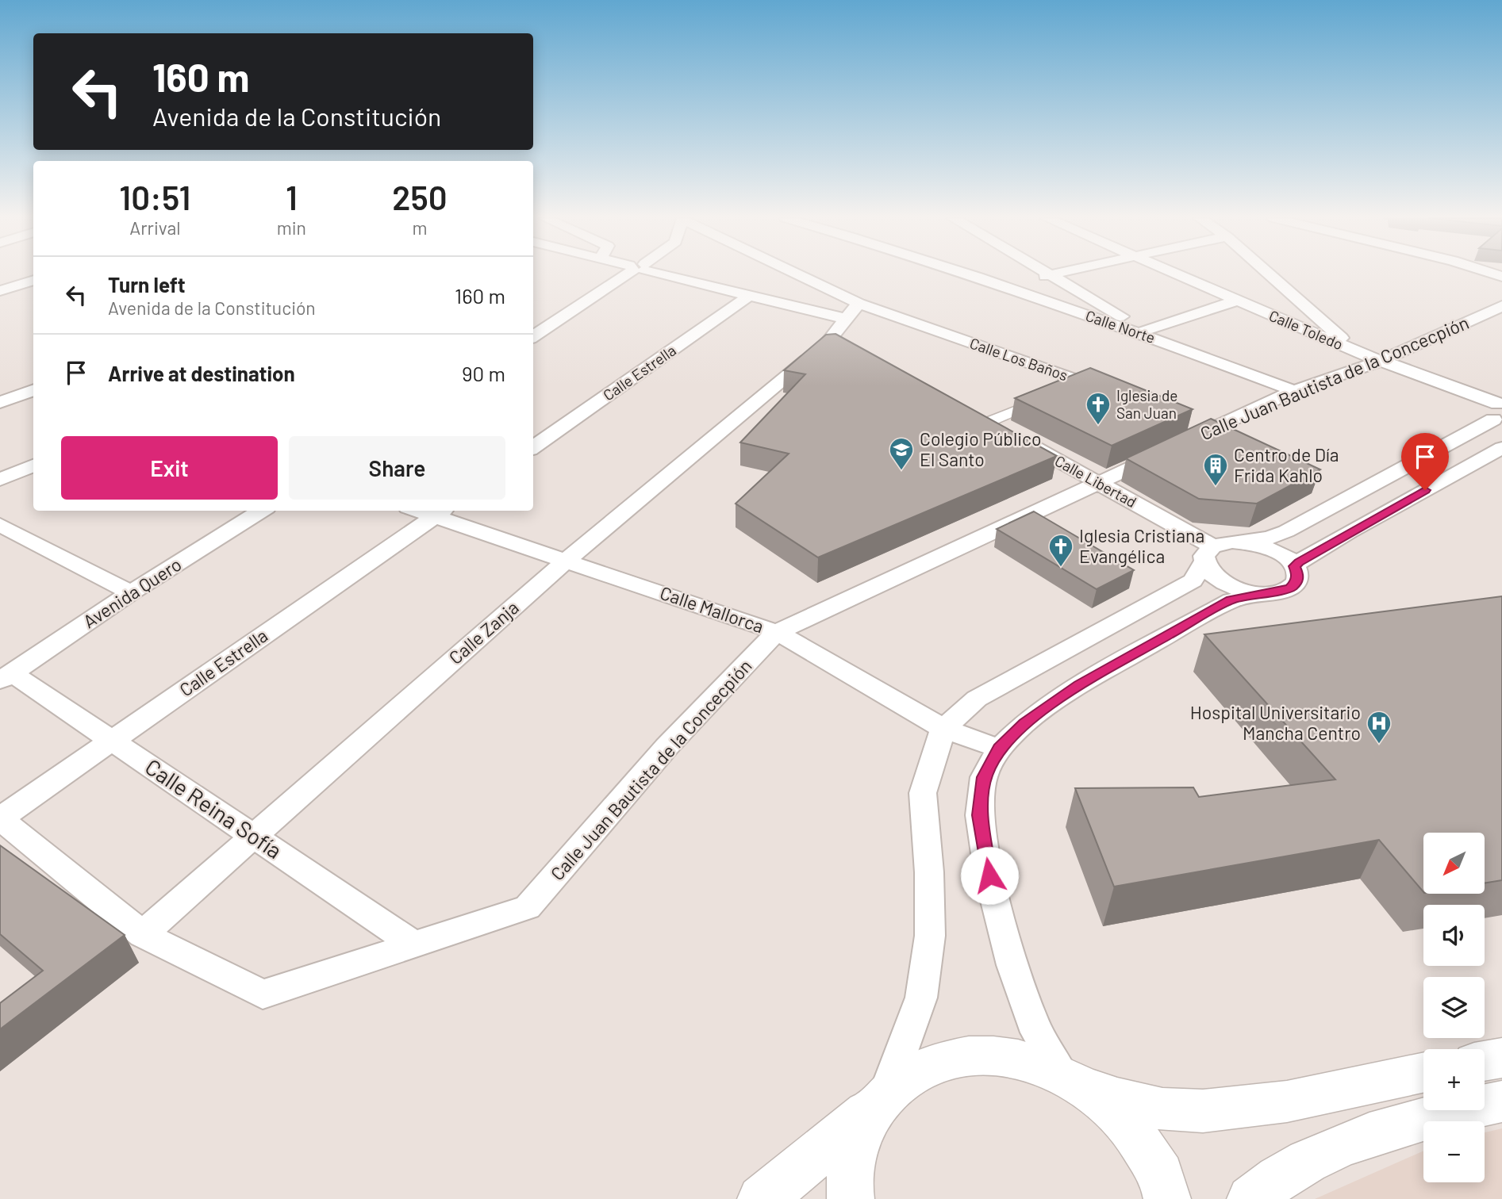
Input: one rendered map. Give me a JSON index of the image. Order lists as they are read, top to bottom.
{
  "streets": {
    "street": [
      "Calle Norte",
      "Calle Toledo",
      "Calle Los Baños",
      "Calle Estrella",
      "Calle Juan Bautista de la Concecpión",
      "Calle Libertad",
      "Avenida Quero",
      "Calle Mallorca",
      "Calle Zanja",
      "Calle Reina Sofía"
    ]
  },
  "crossings": [
    ["Calle Norte", "Calle Juan Bautista de la Concecpión"],
    ["Calle Toledo", "Calle Juan Bautista de la Concecpión"],
    ["Calle Estrella", "Calle Juan Bautista de la Concecpión"],
    ["Calle Estrella", "Calle Mallorca"],
    ["Calle Estrella", "Calle Reina Sofía"],
    ["Calle Juan Bautista de la Concecpión", "Calle Libertad"],
    ["Calle Juan Bautista de la Concecpión", "Calle Mallorca"],
    ["Calle Juan Bautista de la Concecpión", "Calle Zanja"],
    ["Calle Juan Bautista de la Concecpión", "Calle Reina Sofía"],
    ["Avenida Quero", "Calle Reina Sofía"],
    ["Calle Mallorca", "Calle Zanja"],
    ["Calle Zanja", "Calle Reina Sofía"]
  ],
  "places": {
    "church": ["Iglesia de San Juan", "Iglesia Cristiana Evangélica"],
    "school or university": ["Colegio Público El Santo"],
    "building": ["Centro de Día Frida Kahlo"],
    "hospital": ["Hospital Universitario Mancha Centro"]
  },
  "north": "bottom left",
  "page": {
    "turn": ["160 m", "Avenida de la Constitución"],
    "eta": [
      "10:51",
      "Arrival",
      "1",
      "min",
      "250",
      "m"
    ],
    "list": [
      {
        "name": "Turn left",
        "note": "Avenida de la Constitución",
        "value": "160 m"
      },
      {
        "name": "Arrive at destination",
        "value": "90 m"
      }
    ],
    "buttons": ["Exit", "Share"],
    "map_buttons": ["+", "−"]
  }
}
